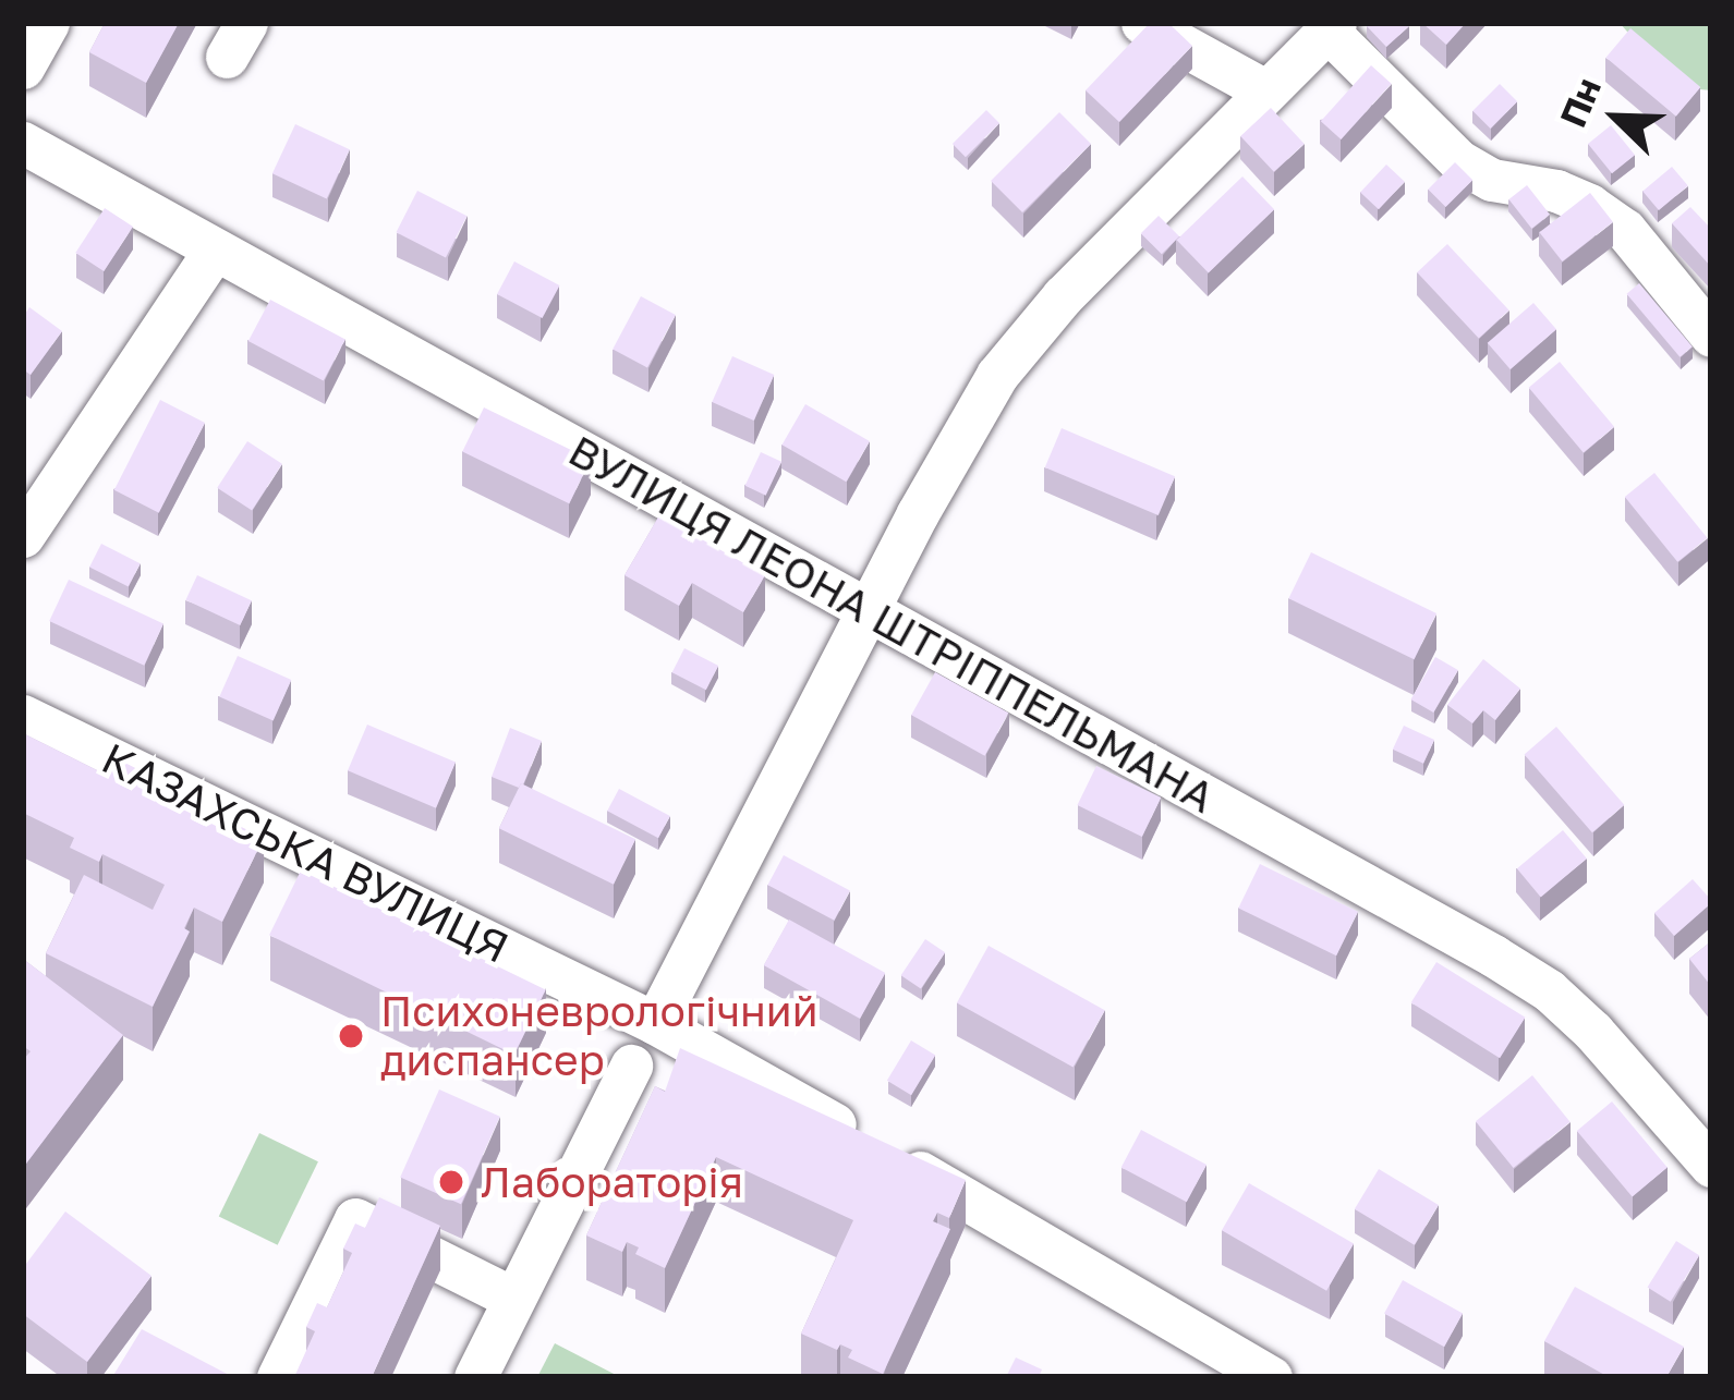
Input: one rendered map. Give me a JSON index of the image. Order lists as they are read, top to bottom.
{
  "streets": {
    "street": ["ВУЛИЦЯ ЛЕОНА ШТРІППЕЛЬМАНА", "КАЗАХСЬКА ВУЛИЦЯ"]
  },
  "places": ["Психоневрологічний диспансер", "Лабораторія"],
  "north": "top left"
}
